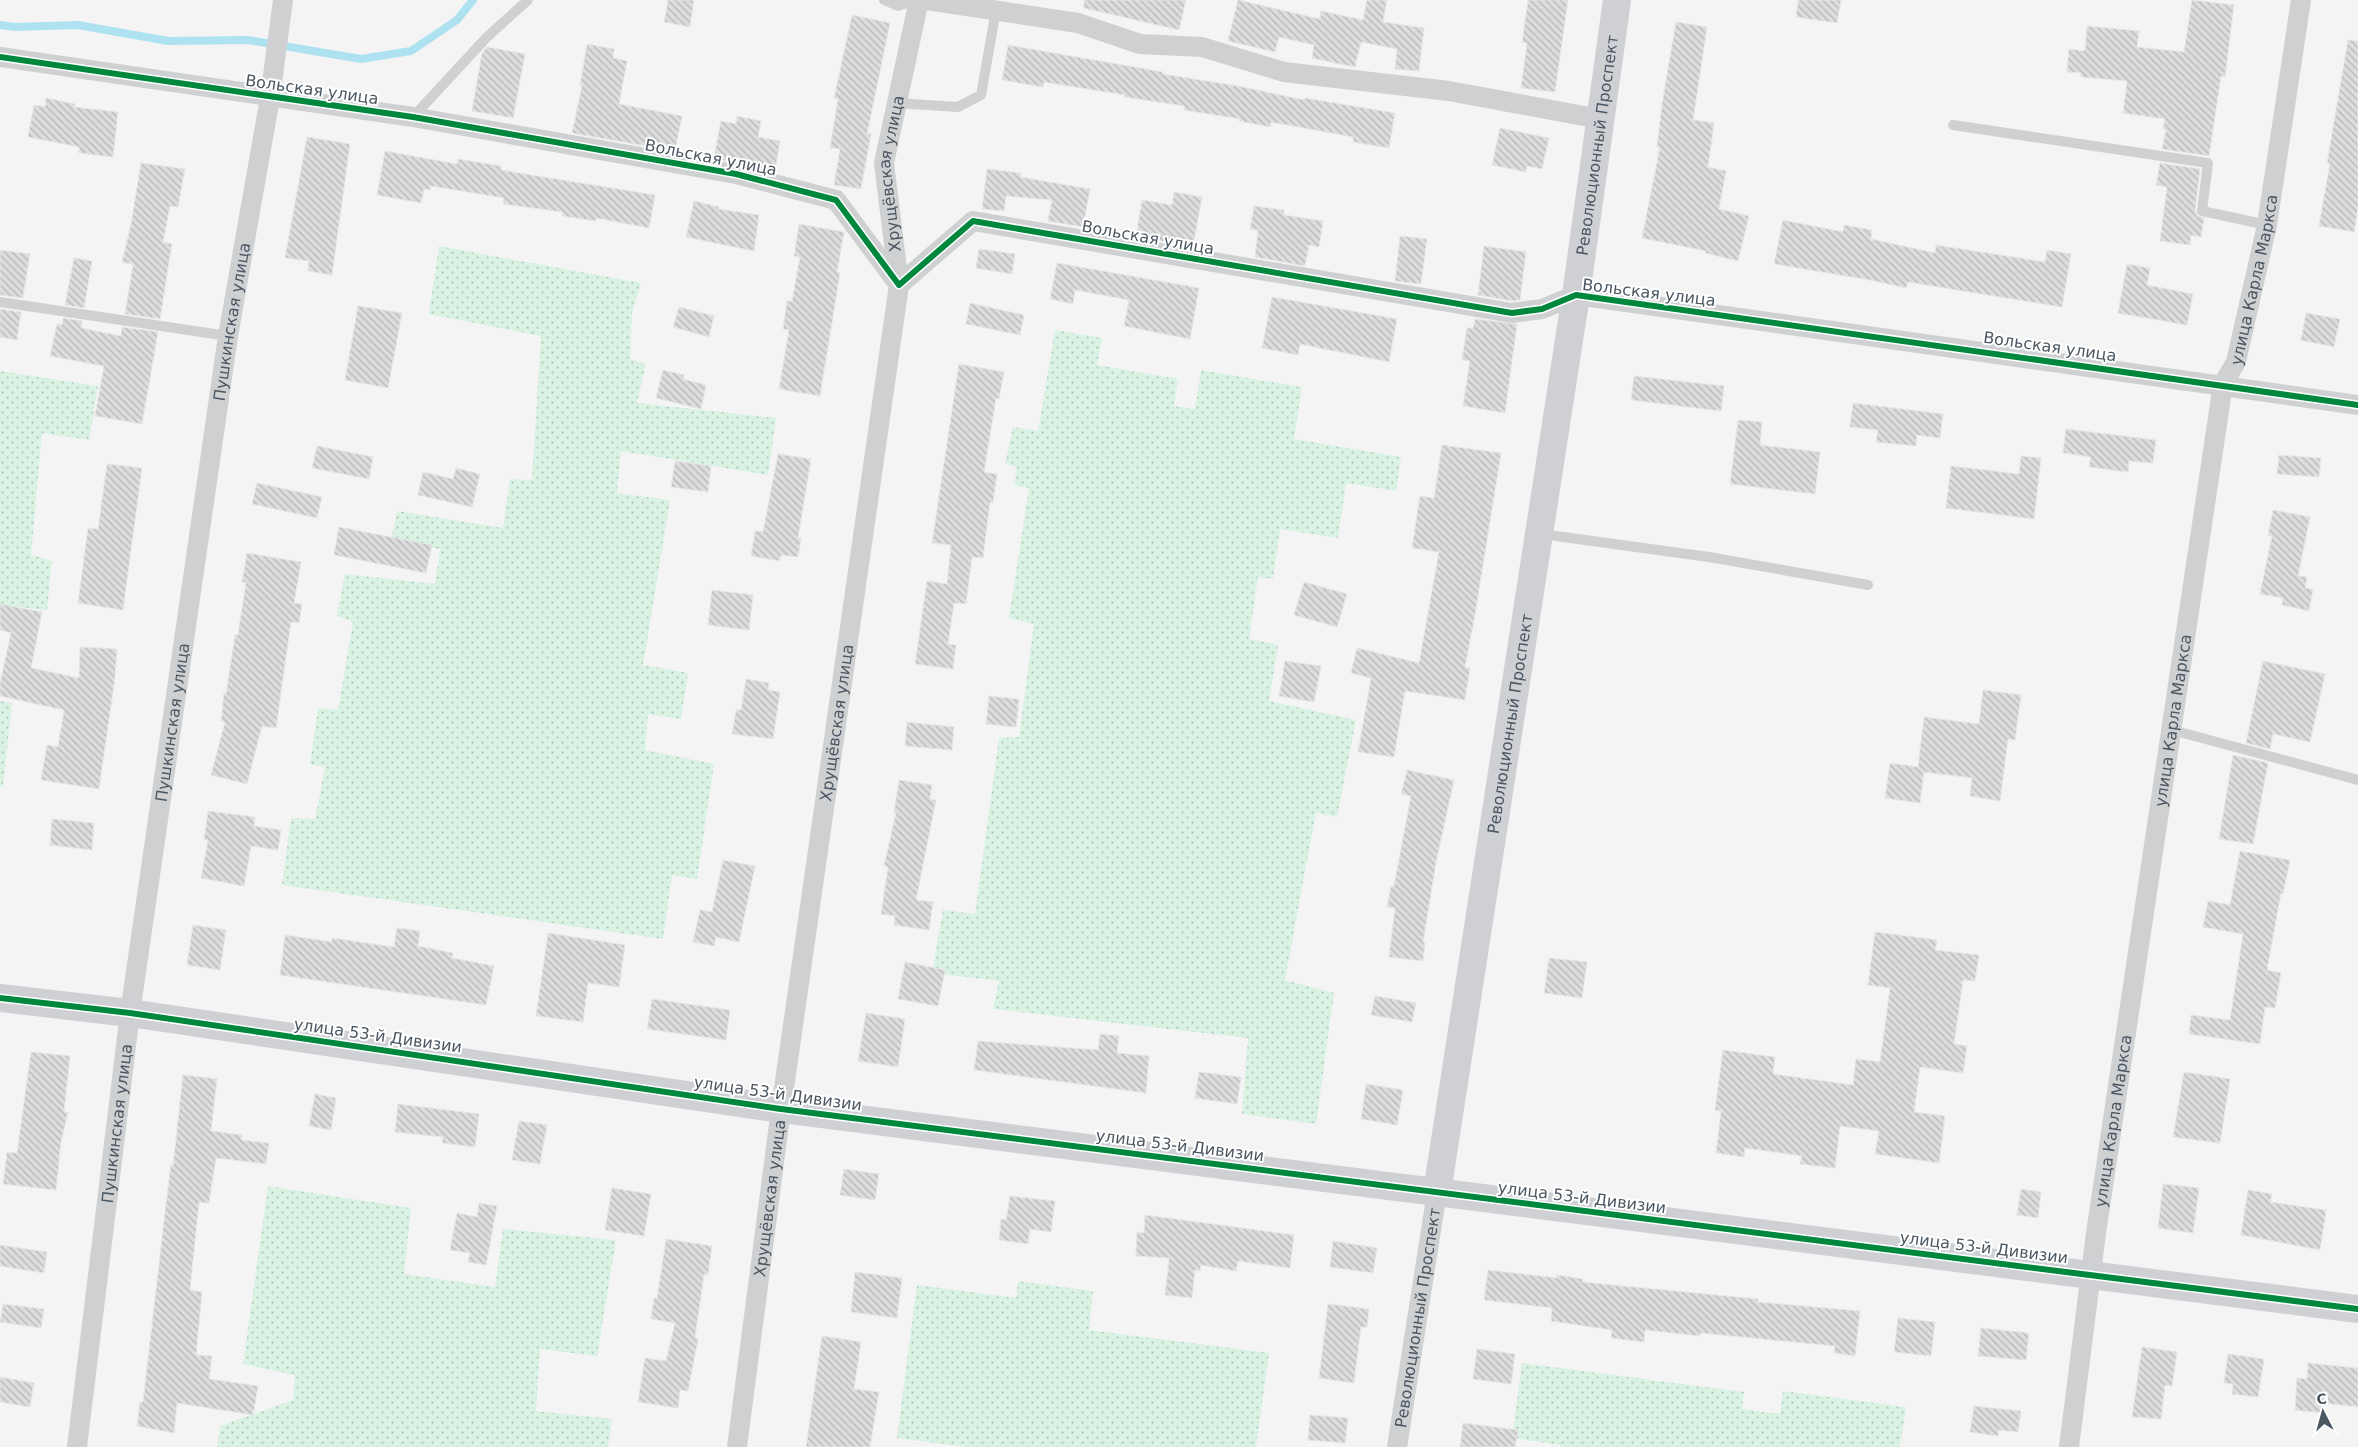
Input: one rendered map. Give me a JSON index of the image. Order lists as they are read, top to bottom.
{
  "streets": {
    "street": [
      "Вольская улица",
      "Революционный Проспект",
      "Хрущёвская улица",
      "улица Карла Маркса",
      "Пушкинская улица",
      "улица 53-й Дивизии"
    ]
  },
  "crossings": [
    ["Вольская улица", "Революционный Проспект"],
    ["Вольская улица", "Хрущёвская улица"],
    ["Вольская улица", "улица Карла Маркса"],
    ["Вольская улица", "Пушкинская улица"],
    ["Революционный Проспект", "улица 53-й Дивизии"],
    ["Хрущёвская улица", "улица 53-й Дивизии"],
    ["улица Карла Маркса", "улица 53-й Дивизии"],
    ["Пушкинская улица", "улица 53-й Дивизии"]
  ],
  "north": "top"
}
